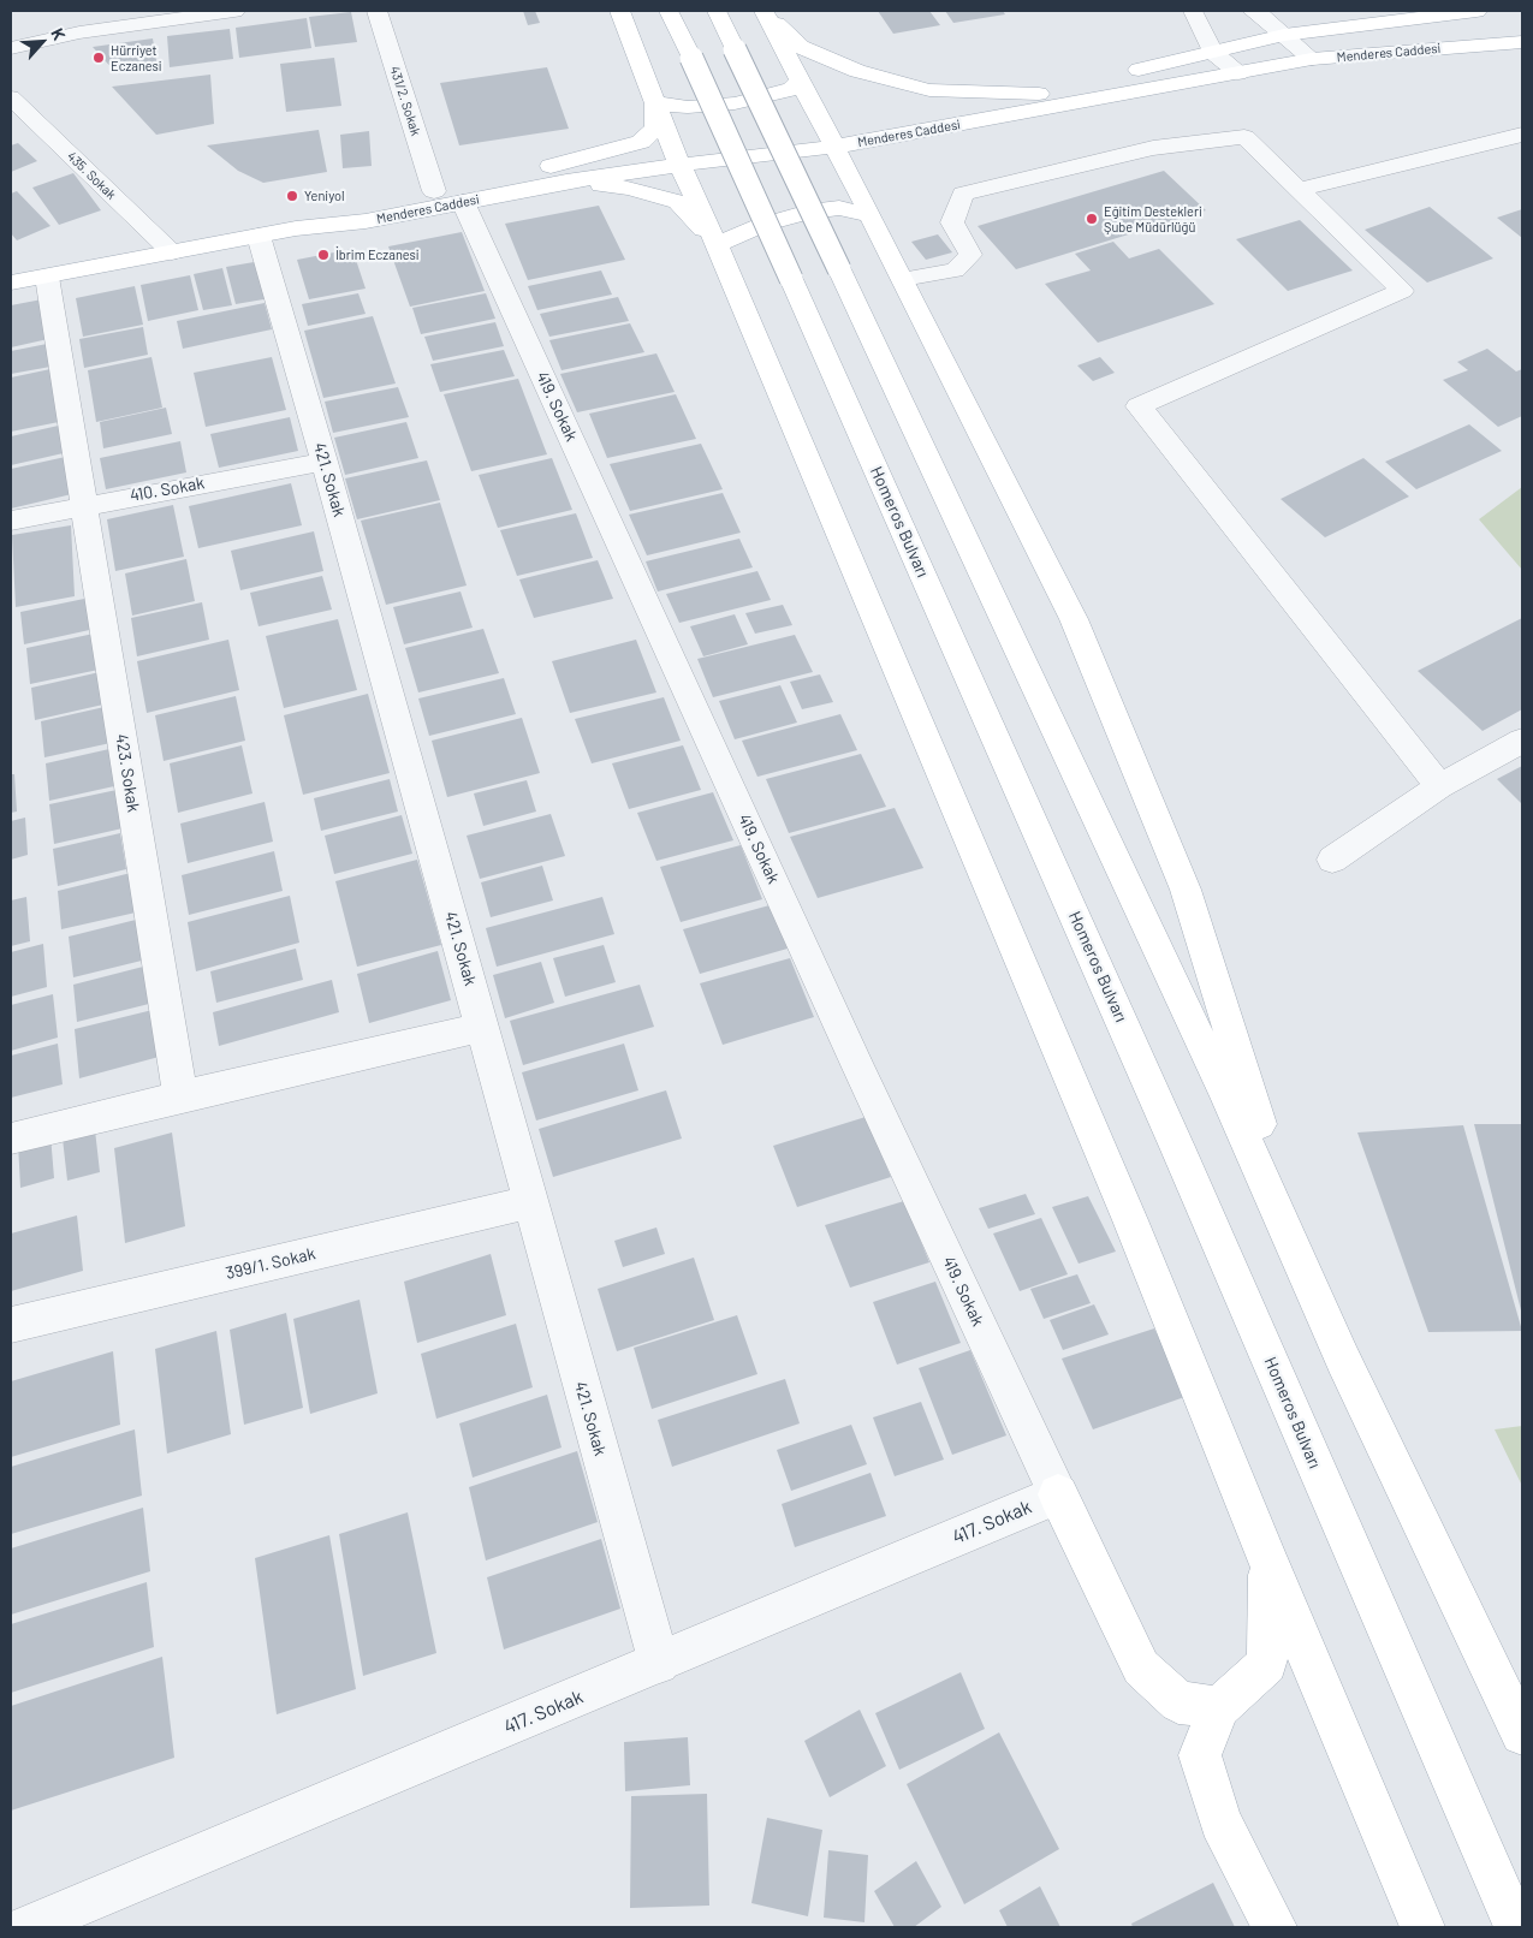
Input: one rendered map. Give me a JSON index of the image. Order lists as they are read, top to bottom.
{
  "streets": {
    "main road": ["Menderes Caddesi", "Homeros Bulvarı"],
    "street": [
      "431/2. Sokak",
      "435. Sokak",
      "419. Sokak",
      "421. Sokak",
      "410. Sokak",
      "423. Sokak",
      "399/1. Sokak",
      "417. Sokak"
    ]
  },
  "crossings": [
    ["Menderes Caddesi", "431/2. Sokak"],
    ["Menderes Caddesi", "435. Sokak"],
    ["Menderes Caddesi", "419. Sokak"],
    ["Menderes Caddesi", "421. Sokak"],
    ["Menderes Caddesi", "423. Sokak"],
    ["419. Sokak", "417. Sokak"],
    ["421. Sokak", "410. Sokak"],
    ["421. Sokak", "399/1. Sokak"],
    ["421. Sokak", "417. Sokak"],
    ["410. Sokak", "423. Sokak"]
  ],
  "places": [
    "Hürriyet Eczanesi",
    "Yeniyol",
    "Eğitim Destekleri Şube Müdürlüğü",
    "İbrim Eczanesi"
  ],
  "north": "top right"
}
